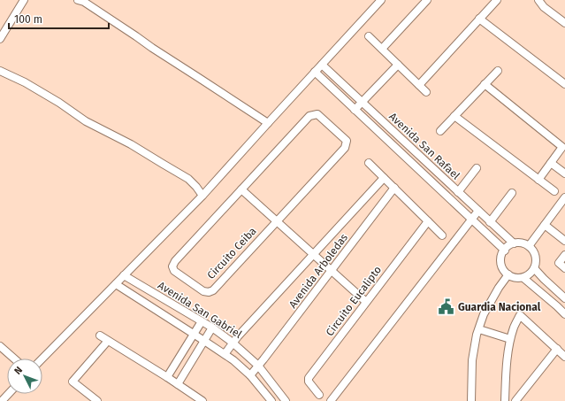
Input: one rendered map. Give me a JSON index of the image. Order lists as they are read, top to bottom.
{
  "streets": {
    "street": [
      "Avenida San Rafael",
      "Circuito Ceiba",
      "Avenida Arboledas",
      "Circuito Eucalipto",
      "Avenida San Gabriel"
    ]
  },
  "crossings": [
    ["Avenida Arboledas", "Avenida San Gabriel"]
  ],
  "places": {
    "public building": ["Guardia Nacional"]
  },
  "scale_bar": "100 m",
  "north": "top left"
}
